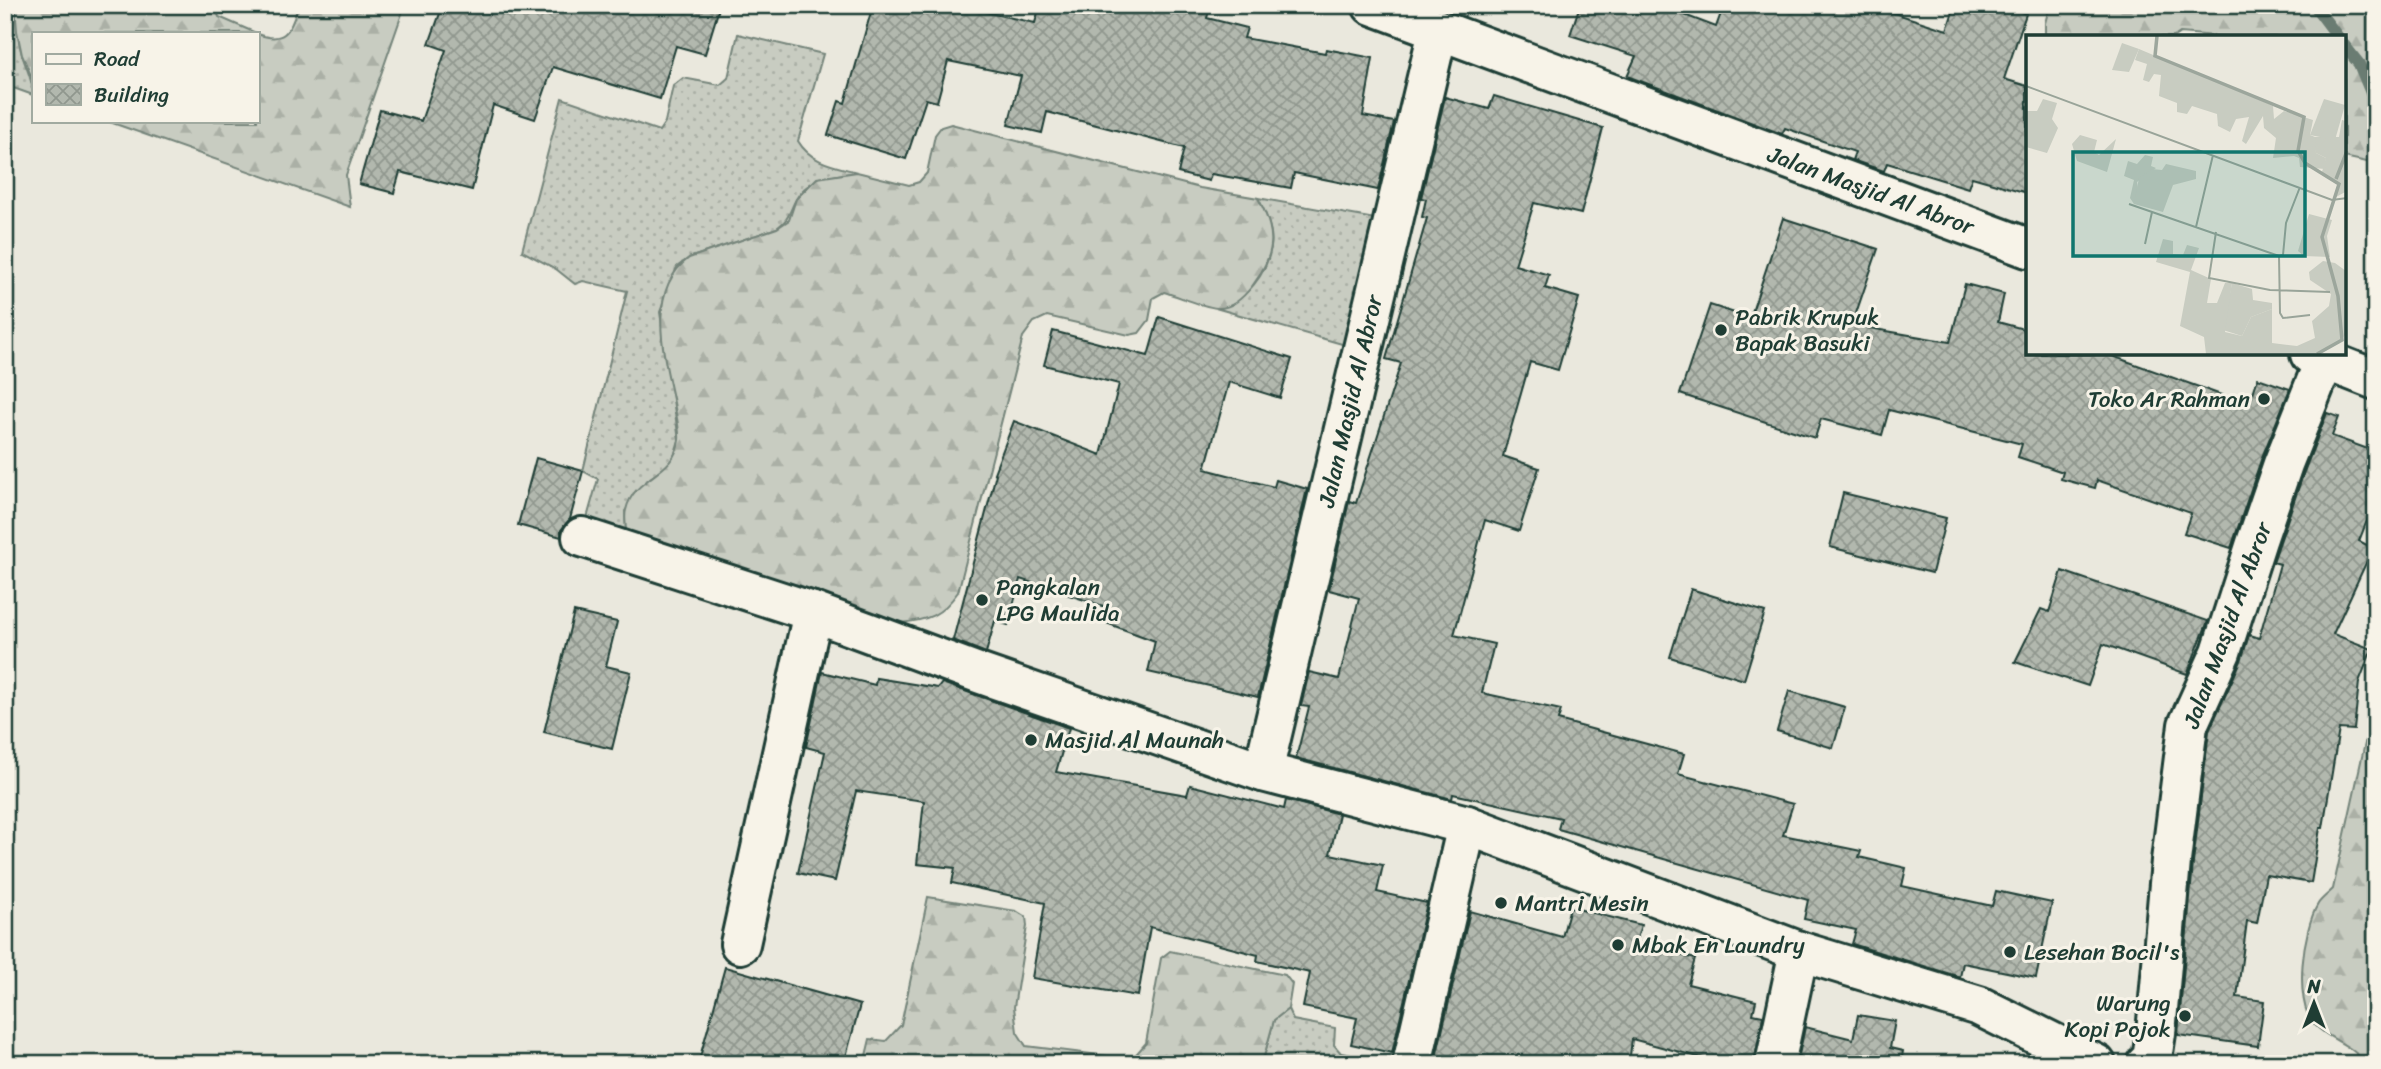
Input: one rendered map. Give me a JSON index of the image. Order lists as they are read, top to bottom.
{
  "streets": {
    "street": ["Jalan Masjid Al Abror"]
  },
  "places": [
    "Pabrik Krupuk Bapak Basuki",
    "Toko Ar Rahman",
    "Pangkalan LPG Maulida",
    "Masjid Al Maunah",
    "Mantri Mesin",
    "Mbak En Laundry",
    "Lesehan Bocil's",
    "Warung Kopi Pojok"
  ],
  "legend": ["Road", "Building"],
  "north": "top"
}
